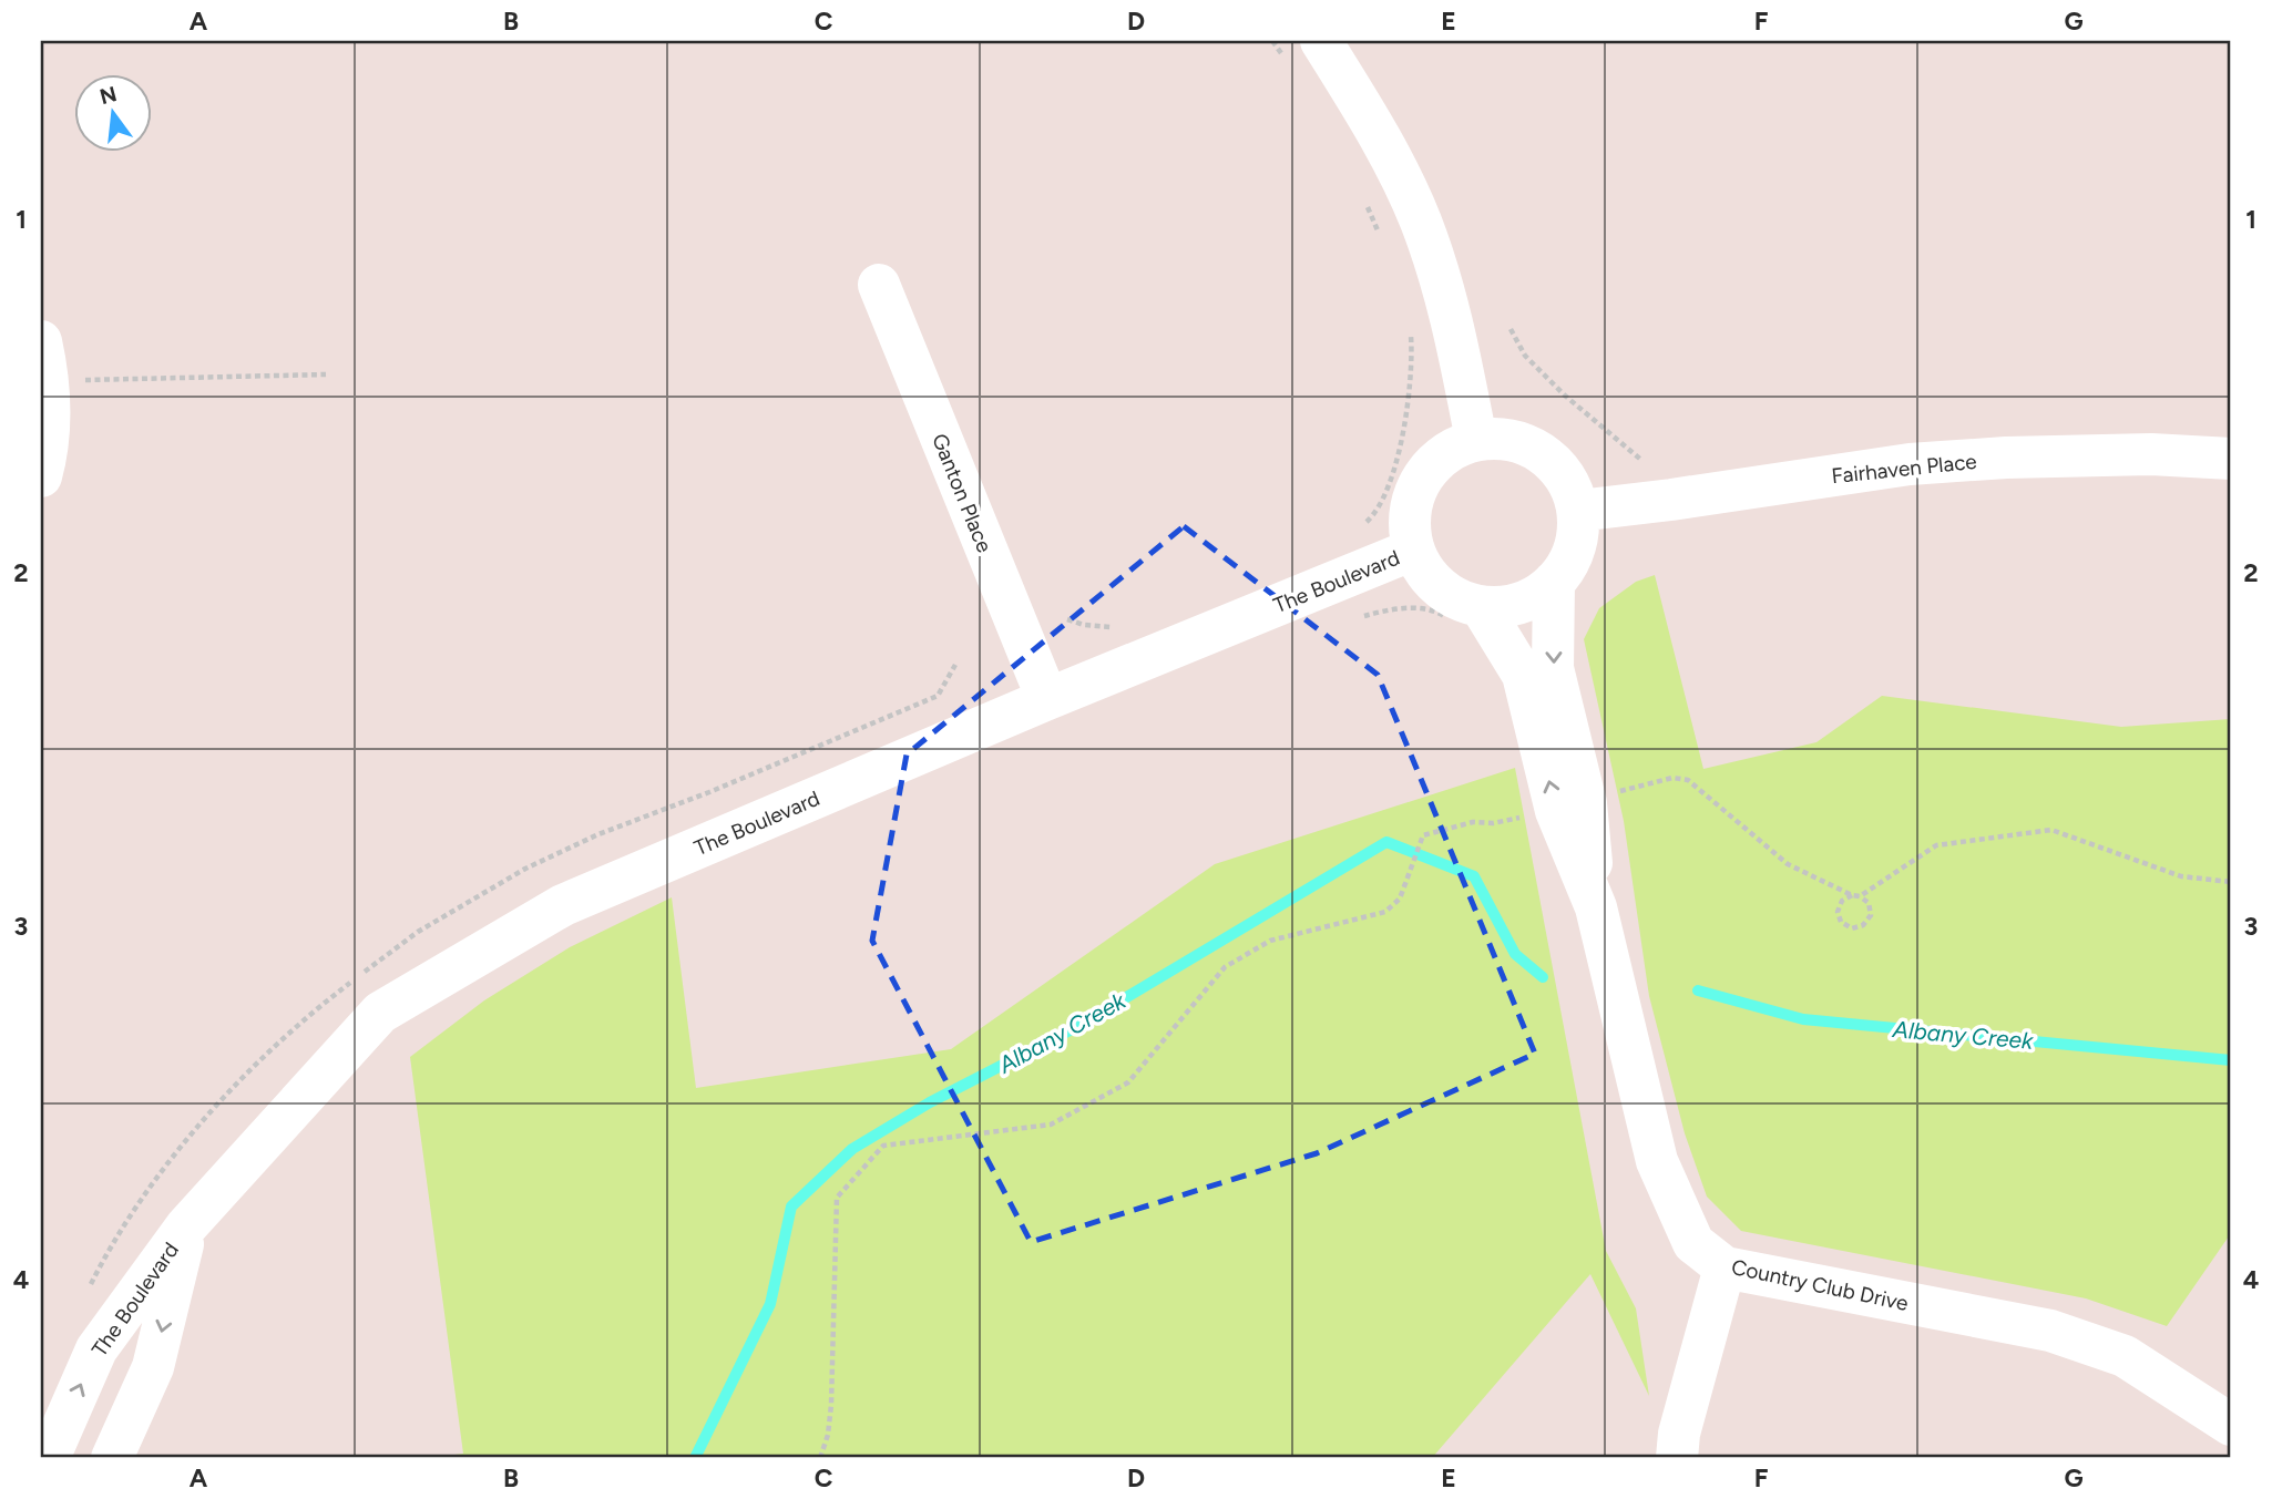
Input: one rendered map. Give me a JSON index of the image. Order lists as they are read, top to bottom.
{
  "streets": {
    "street": [
      "Fairhaven Place",
      "Ganton Place",
      "The Boulevard",
      "Country Club Drive"
    ]
  },
  "crossings": [
    ["Fairhaven Place", "The Boulevard"],
    ["Fairhaven Place", "Country Club Drive"],
    ["Ganton Place", "The Boulevard"],
    ["The Boulevard", "Country Club Drive"]
  ],
  "water": ["Albany Creek"],
  "north": "top",
  "grid": {
    "columns": [
      "A",
      "B",
      "C",
      "D",
      "E",
      "F",
      "G"
    ],
    "rows": [
      "1",
      "2",
      "3",
      "4"
    ]
  }
}
